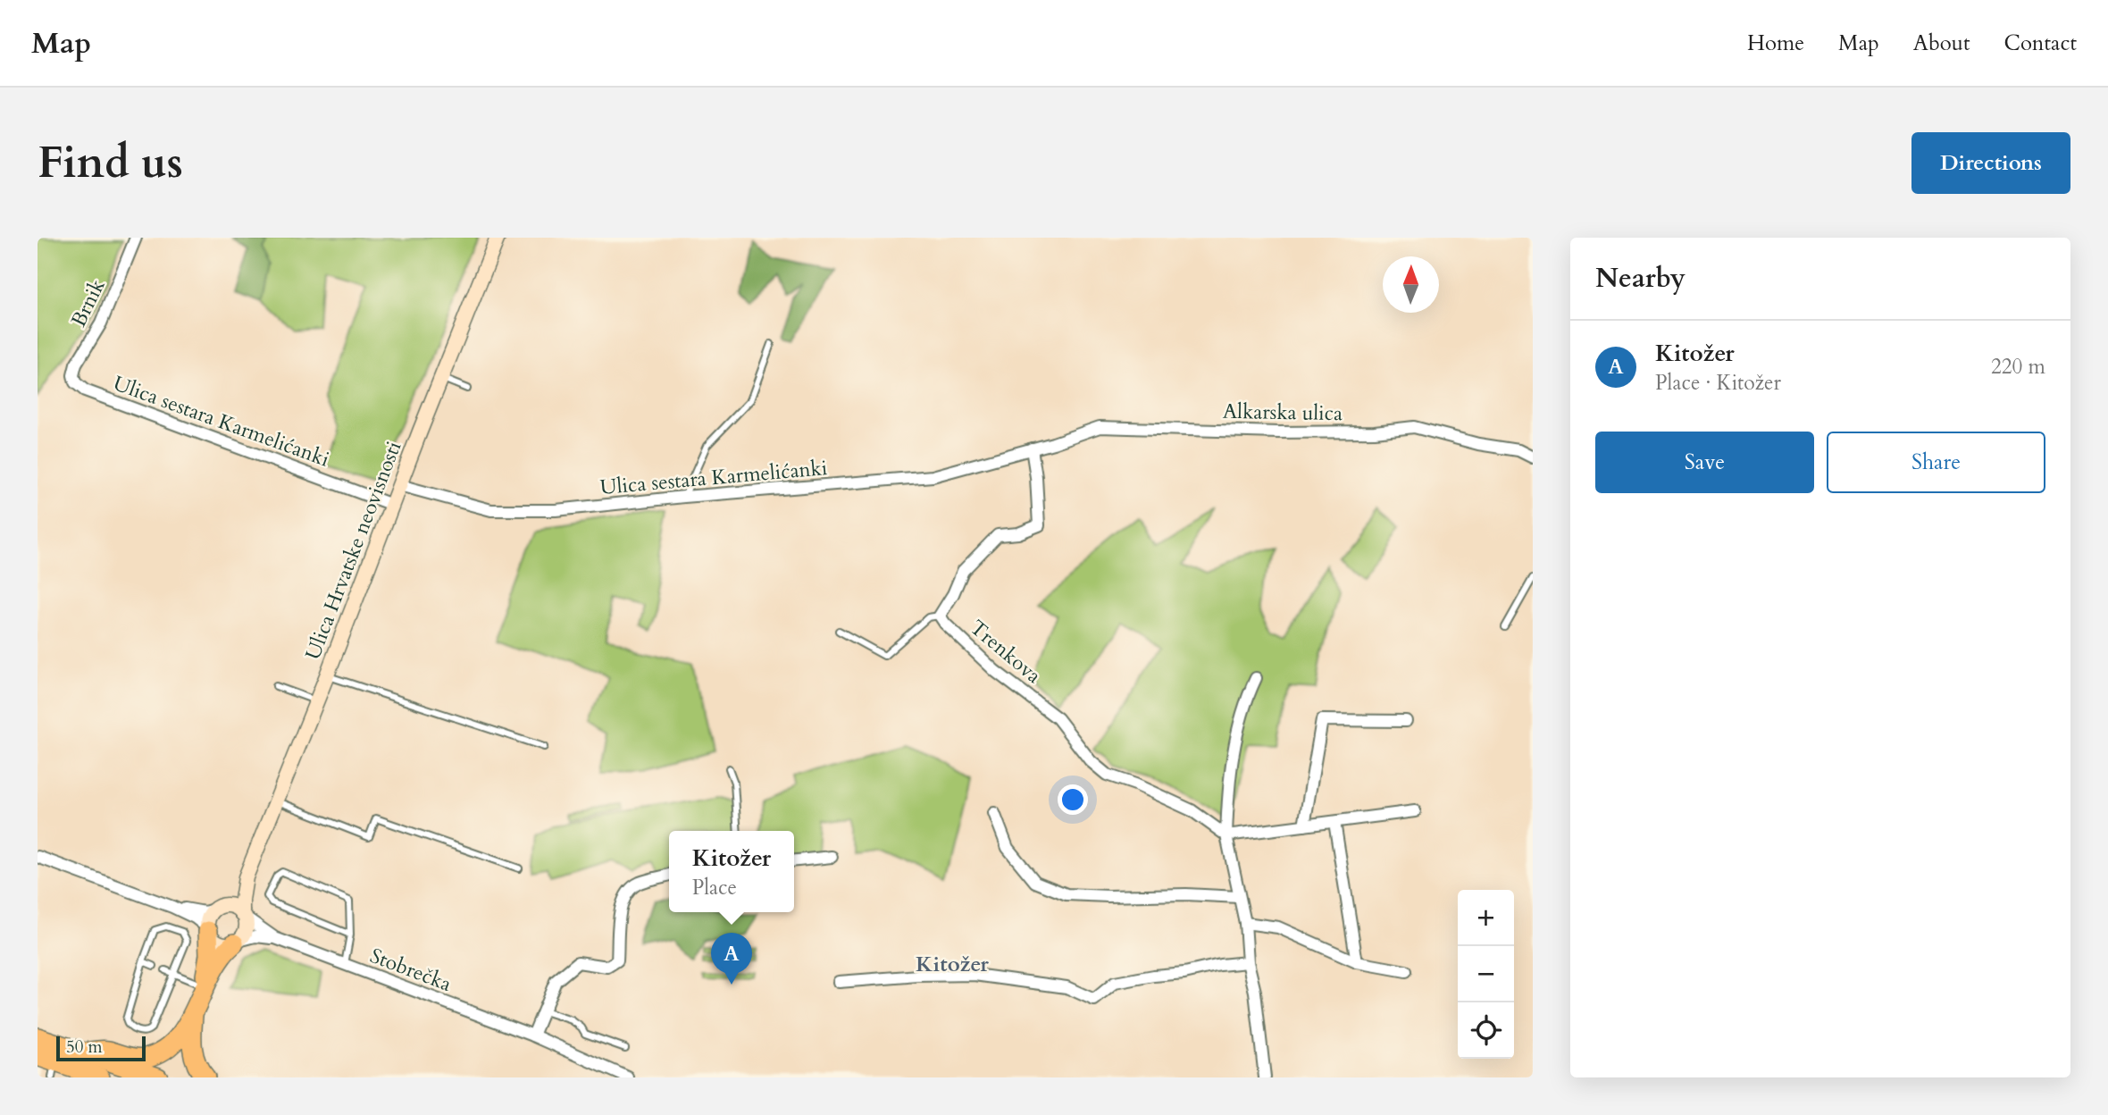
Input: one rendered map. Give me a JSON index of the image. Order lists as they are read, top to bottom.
{
  "streets": {
    "street": [
      "Brnik",
      "Alkarska ulica",
      "Ulica sestara Karmelićanki",
      "Ulica Hrvatske neovisnosti",
      "Trenkova",
      "Stobrečka"
    ]
  },
  "crossings": [
    ["Brnik", "Ulica sestara Karmelićanki"],
    ["Alkarska ulica", "Ulica sestara Karmelićanki"],
    ["Ulica sestara Karmelićanki", "Ulica Hrvatske neovisnosti"],
    ["Ulica Hrvatske neovisnosti", "Stobrečka"]
  ],
  "districts": ["Kitožer"],
  "scale_bar": "50 m",
  "north": "top",
  "page": {
    "header": "Map",
    "nav": [
      "Home",
      "Map",
      "About",
      "Contact"
    ],
    "buttons": [
      "Directions",
      ["Save", "Share"]
    ],
    "title": "Find us",
    "heading": "Nearby",
    "list": [
      {
        "mark": "A",
        "name": "Kitožer",
        "note": "Place · Kitožer",
        "value": "220 m"
      }
    ],
    "popup": ["Kitožer", "Place"],
    "map_buttons": ["+", "−"],
    "pins": "A",
    "scale": "50 m"
  }
}
